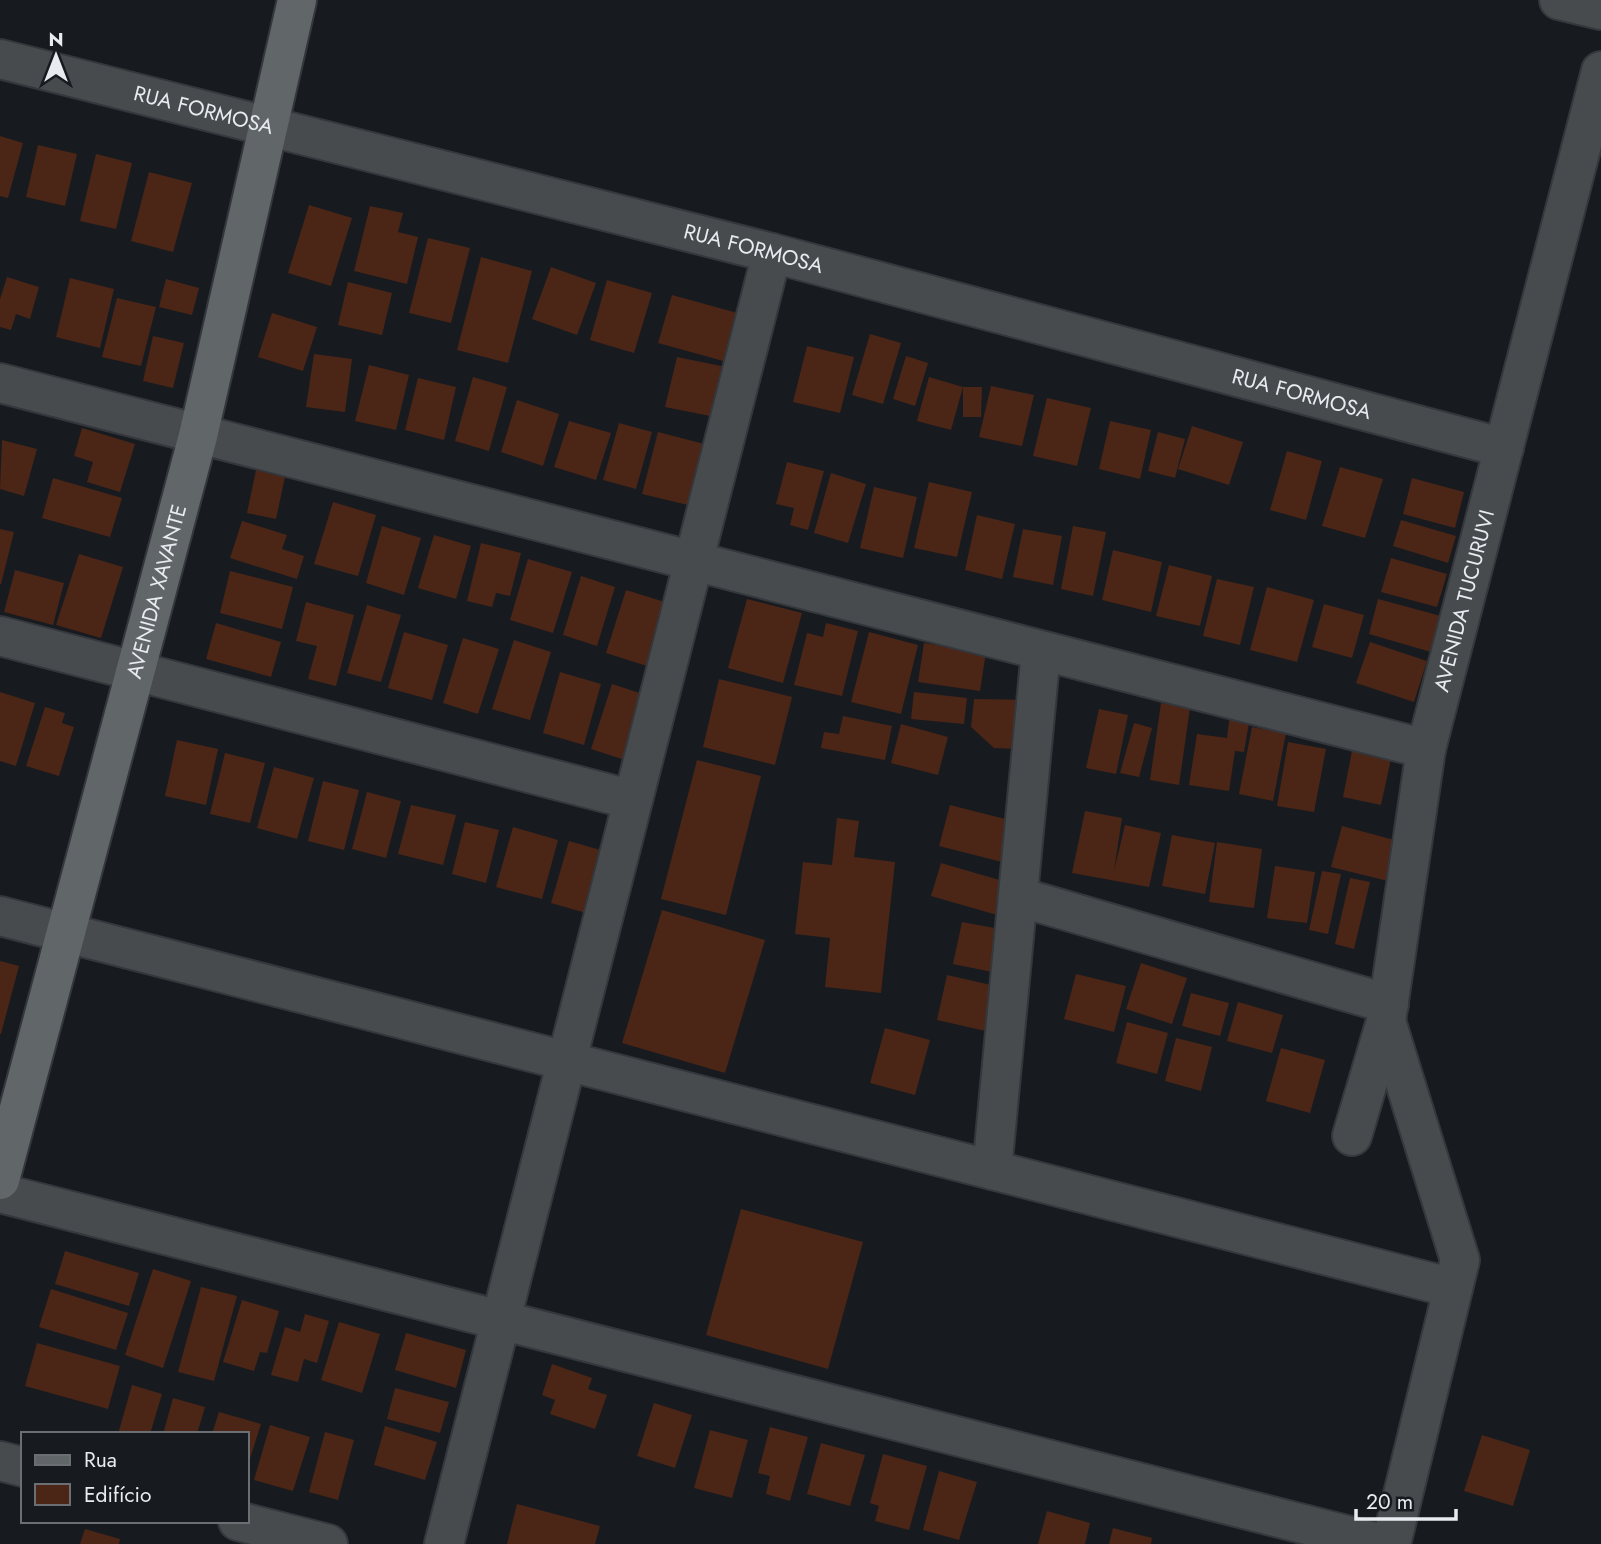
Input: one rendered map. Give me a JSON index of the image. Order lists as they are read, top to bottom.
{
  "streets": {
    "street": ["RUA FORMOSA", "AVENIDA XAVANTE", "AVENIDA TUCURUVI"]
  },
  "crossings": [
    ["RUA FORMOSA", "AVENIDA XAVANTE"],
    ["RUA FORMOSA", "AVENIDA TUCURUVI"]
  ],
  "legend": ["Rua", "Edifício"],
  "scale_bar": "20 m",
  "north": "top"
}
